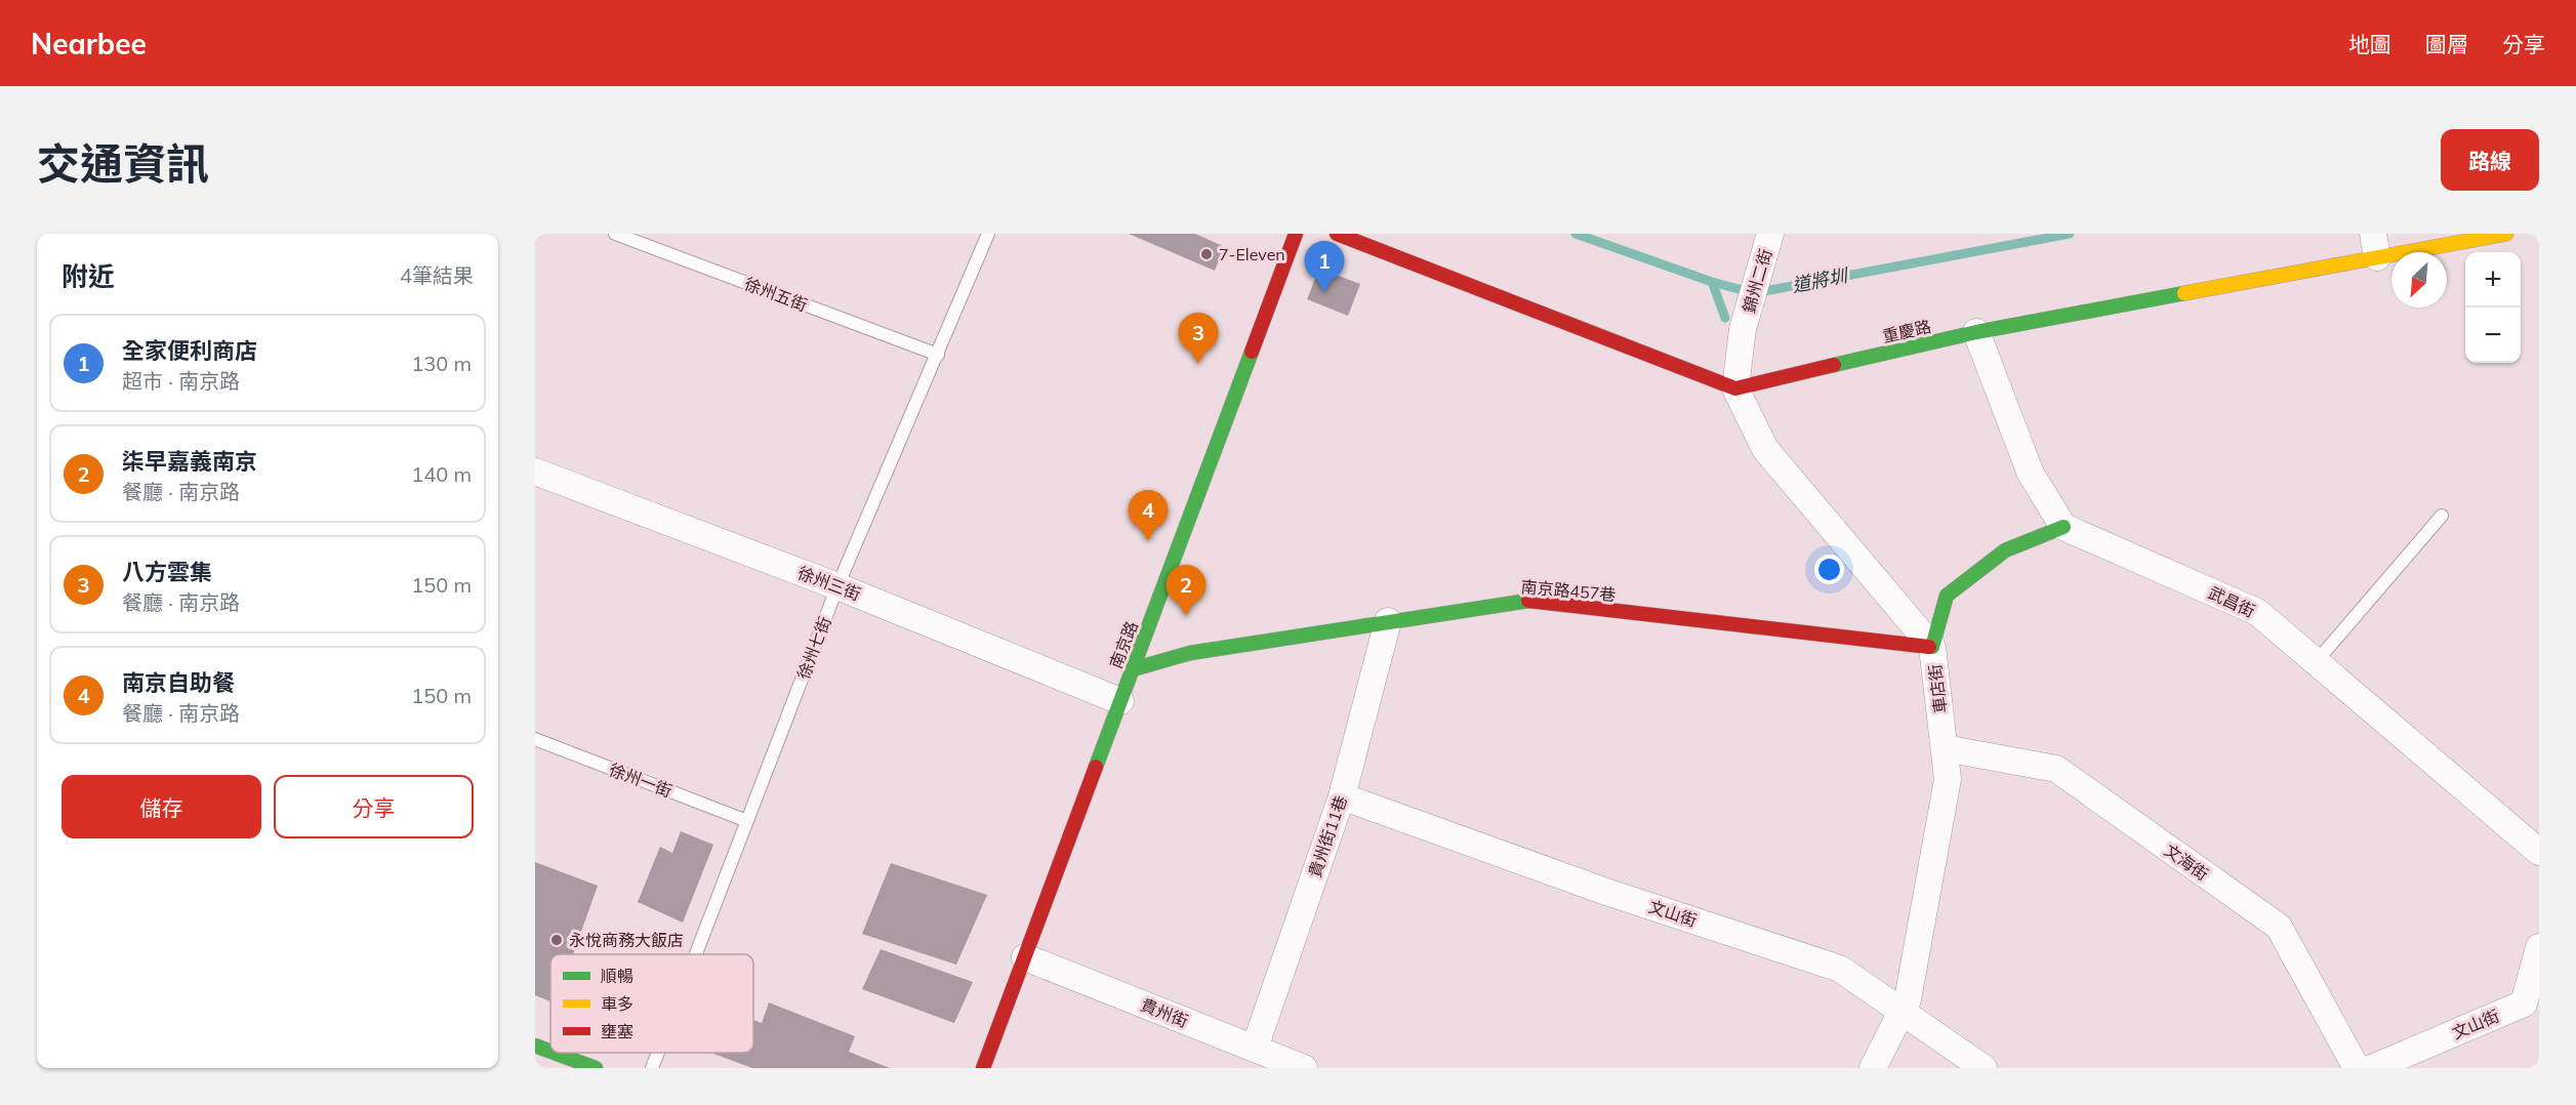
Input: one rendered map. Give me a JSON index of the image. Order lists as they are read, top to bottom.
{
  "streets": {
    "street": [
      "錦州二街",
      "重慶路",
      "徐州三街",
      "南京路457巷",
      "武昌街",
      "南京路",
      "車店街",
      "貴州街11巷",
      "文海街",
      "文山街",
      "貴州街"
    ],
    "lane": ["徐州五街", "徐州七街", "徐州一街"]
  },
  "crossings": [
    ["錦州二街", "重慶路"],
    ["錦州二街", "車店街"],
    ["徐州五街", "徐州七街"],
    ["重慶路", "車店街"],
    ["徐州三街", "南京路"],
    ["徐州三街", "徐州七街"],
    ["南京路457巷", "南京路"],
    ["南京路457巷", "車店街"],
    ["南京路457巷", "貴州街11巷"],
    ["南京路", "貴州街"],
    ["徐州七街", "徐州一街"],
    ["車店街", "文海街"],
    ["車店街", "文山街"],
    ["貴州街11巷", "文山街"],
    ["貴州街11巷", "貴州街"]
  ],
  "water": ["道將圳"],
  "places": ["7-Eleven", "永悅商務大飯店"],
  "legend": ["順暢", "車多", "壅塞"],
  "north": "bottom left",
  "page": {
    "header": "Nearbee",
    "nav": ["地圖", "圖層", "分享"],
    "title": "交通資訊",
    "buttons": [
      "路線",
      ["儲存", "分享"]
    ],
    "heading": ["附近", "4筆結果"],
    "pins": [
      "1",
      "3",
      "4",
      "2"
    ],
    "map_buttons": ["+", "−"],
    "list": [
      {
        "mark": "1",
        "name": "全家便利商店",
        "note": "超市 · 南京路",
        "value": "130 m"
      },
      {
        "mark": "2",
        "name": "柒早嘉義南京",
        "note": "餐廳 · 南京路",
        "value": "140 m"
      },
      {
        "mark": "3",
        "name": "八方雲集",
        "note": "餐廳 · 南京路",
        "value": "150 m"
      },
      {
        "mark": "4",
        "name": "南京自助餐",
        "note": "餐廳 · 南京路",
        "value": "150 m"
      }
    ]
  }
}
